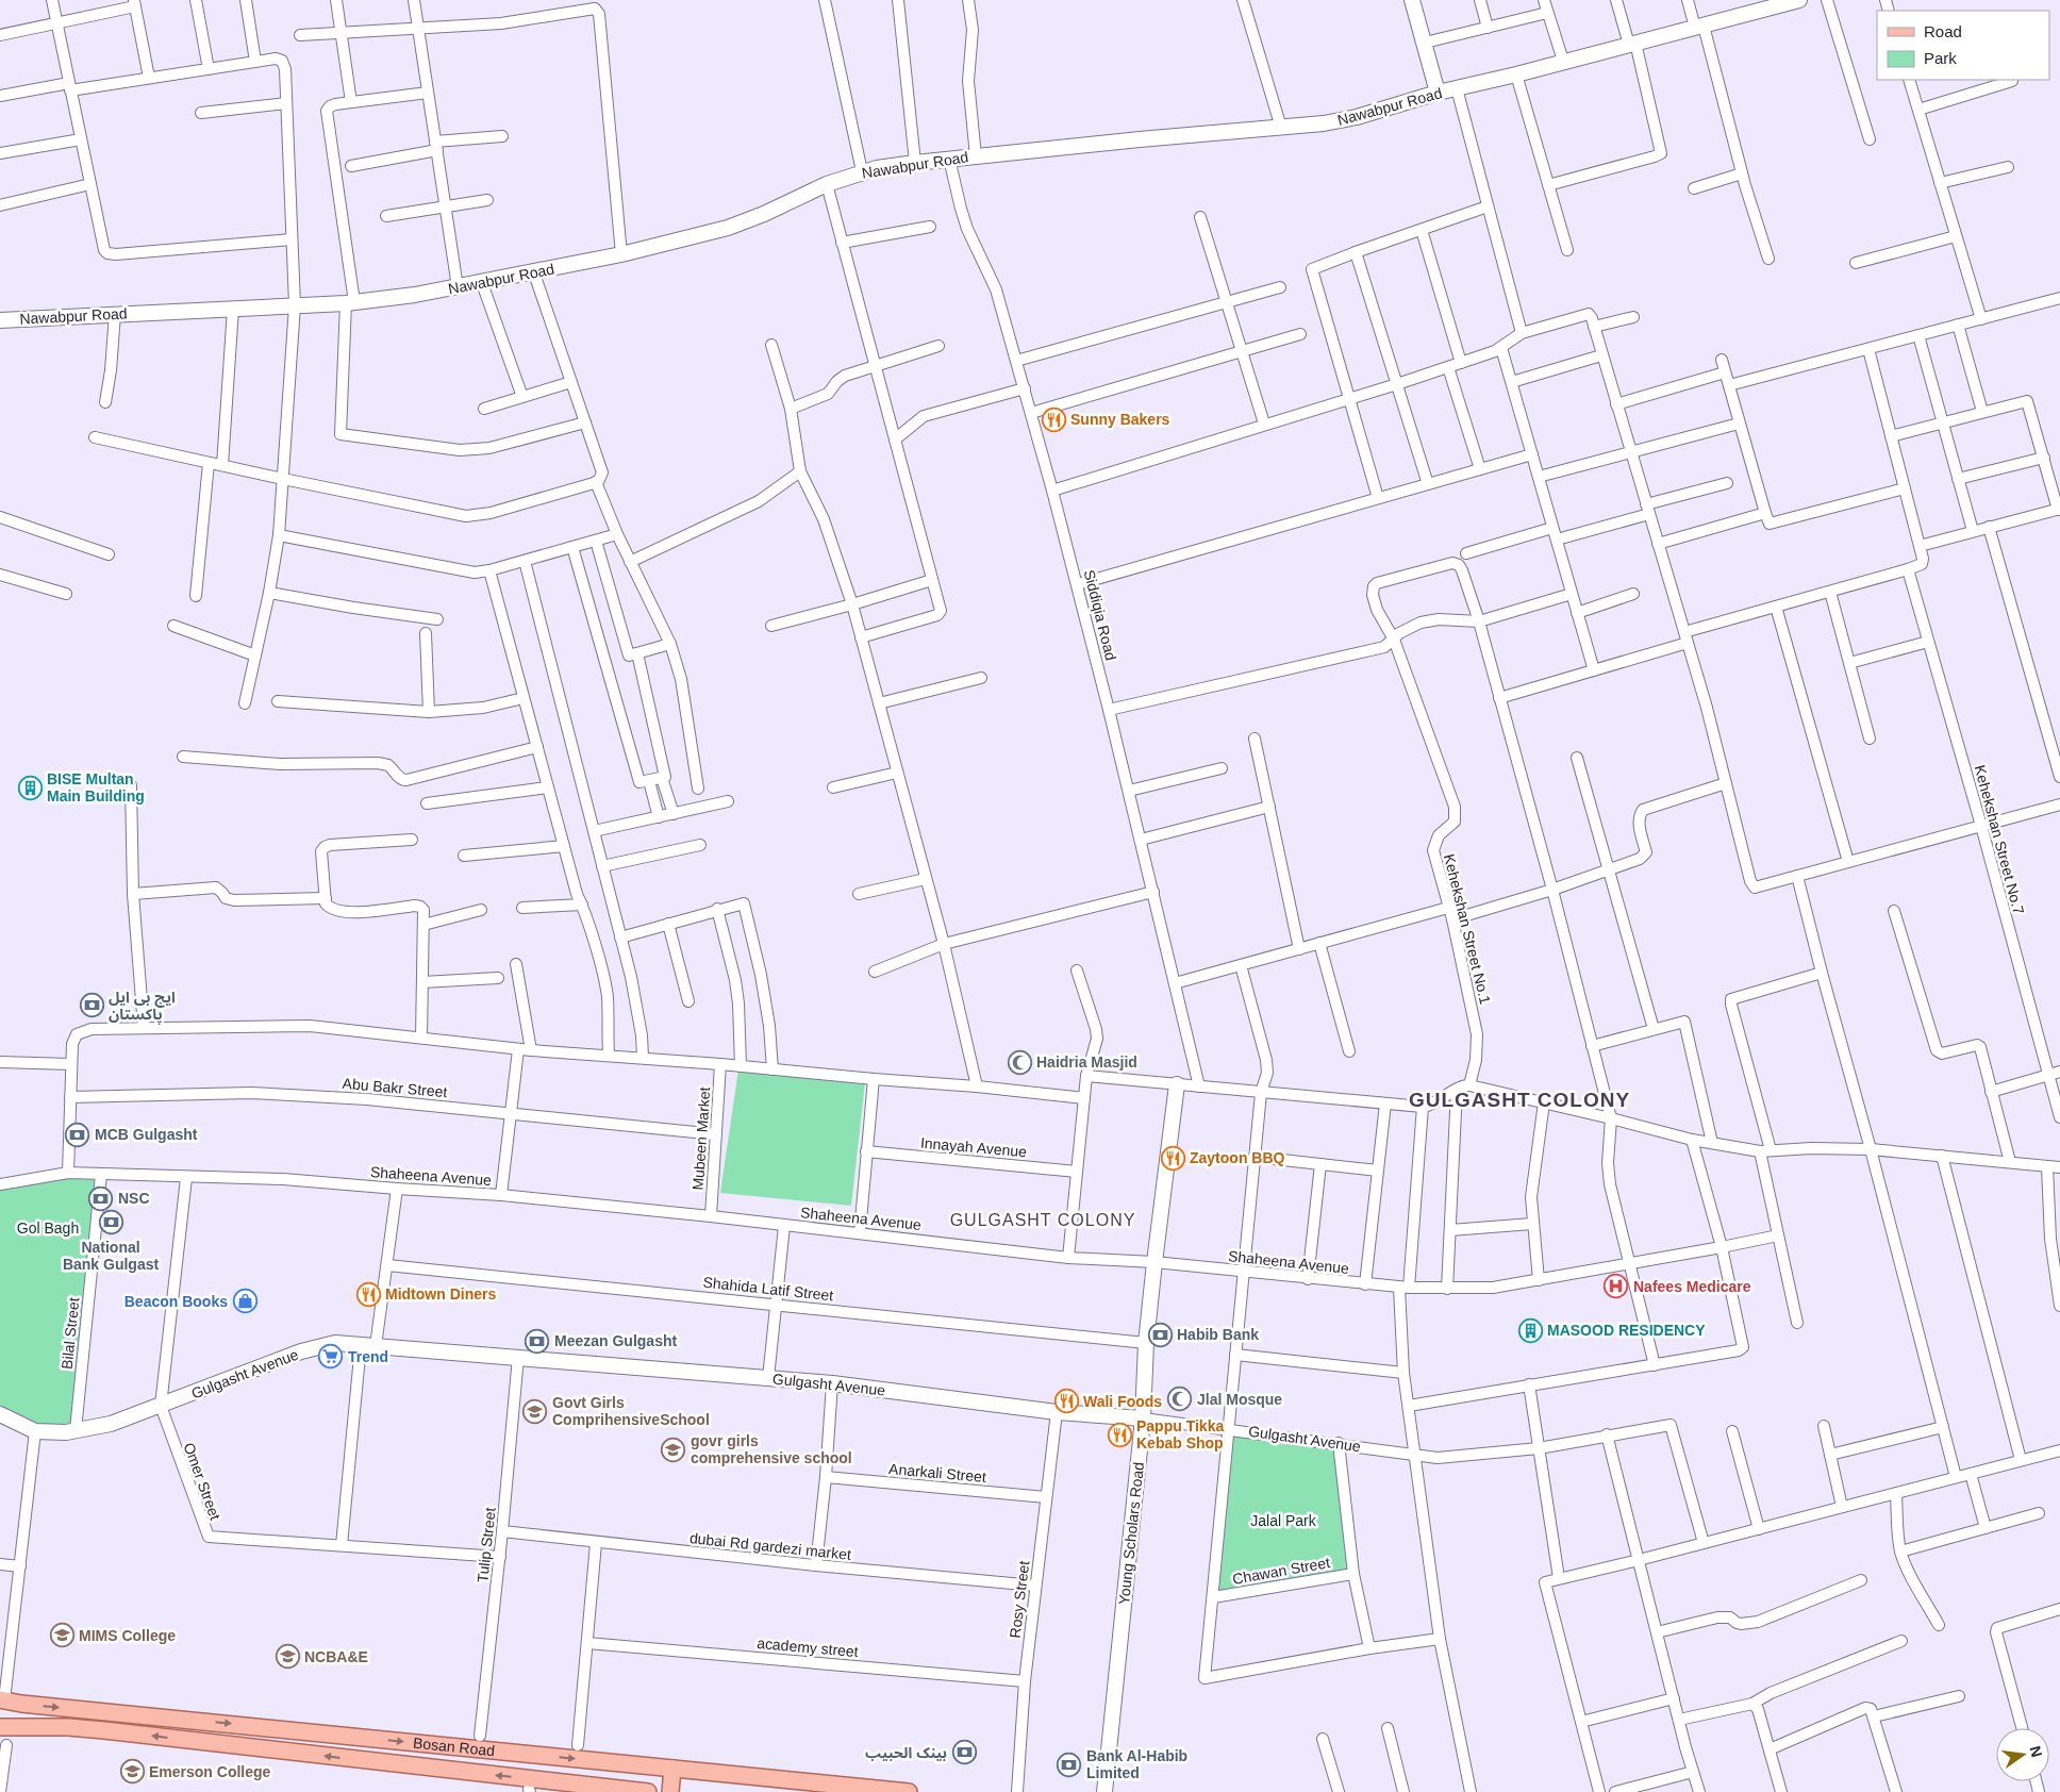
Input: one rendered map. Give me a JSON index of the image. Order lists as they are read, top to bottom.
{
  "streets": {
    "main road": ["Bosan Road"],
    "street": [
      "Nawabpur Road",
      "Siddiqia Road",
      "Kehekshan Street No.7",
      "Kehekshan Street No.1",
      "Abu Bakr Street",
      "Mubeen Market",
      "Innayah Avenue",
      "Shaheena Avenue",
      "Shahida Latif Street",
      "Bilal Street",
      "Gulgasht Avenue",
      "Anarkali Street",
      "Omer Street",
      "Young Scholars Road",
      "Tulip Street",
      "dubai Rd gardezi market",
      "Chawan Street",
      "Rosy Street",
      "academy street"
    ]
  },
  "crossings": [
    ["Nawabpur Road", "Siddiqia Road"],
    ["Abu Bakr Street", "Mubeen Market"],
    ["Mubeen Market", "Shaheena Avenue"],
    ["Shaheena Avenue", "Bilal Street"],
    ["Shaheena Avenue", "Omer Street"],
    ["Shaheena Avenue", "Young Scholars Road"],
    ["Shahida Latif Street", "Young Scholars Road"],
    ["Bilal Street", "Gulgasht Avenue"],
    ["Gulgasht Avenue", "Omer Street"],
    ["Gulgasht Avenue", "Young Scholars Road"],
    ["Gulgasht Avenue", "Tulip Street"],
    ["Gulgasht Avenue", "Rosy Street"],
    ["Anarkali Street", "Rosy Street"],
    ["Omer Street", "Tulip Street"],
    ["Tulip Street", "dubai Rd gardezi market"],
    ["dubai Rd gardezi market", "Rosy Street"],
    ["Rosy Street", "academy street"]
  ],
  "districts": ["GULGASHT COLONY", "GULGASHT COLONY"],
  "parks": ["Gol Bagh", "Jalal Park"],
  "places": {
    "restaurant": [
      "Sunny Bakers",
      "Zaytoon BBQ",
      "Midtown Diners",
      "Wali Foods",
      "Pappu Tikka Kebab Shop"
    ],
    "building": ["BISE Multan Main Building", "MASOOD RESIDENCY"],
    "bank": [
      "ایچ بی ایل پاکستان",
      "MCB Gulgasht",
      "NSC",
      "National Bank Gulgast",
      "Habib Bank",
      "Meezan Gulgasht",
      "بينک الحبيب",
      "Bank Al-Habib Limited"
    ],
    "mosque": ["Haidria Masjid", "Jlal Mosque"],
    "hospital": ["Nafees Medicare"],
    "shop": ["Beacon Books"],
    "supermarket": ["Trend"],
    "school or university": [
      "Govt Girls ComprihensiveSchool",
      "govr girls comprehensive school",
      "MIMS College",
      "NCBA&E",
      "Emerson College"
    ]
  },
  "legend": ["Road", "Park"],
  "north": "right"
}
